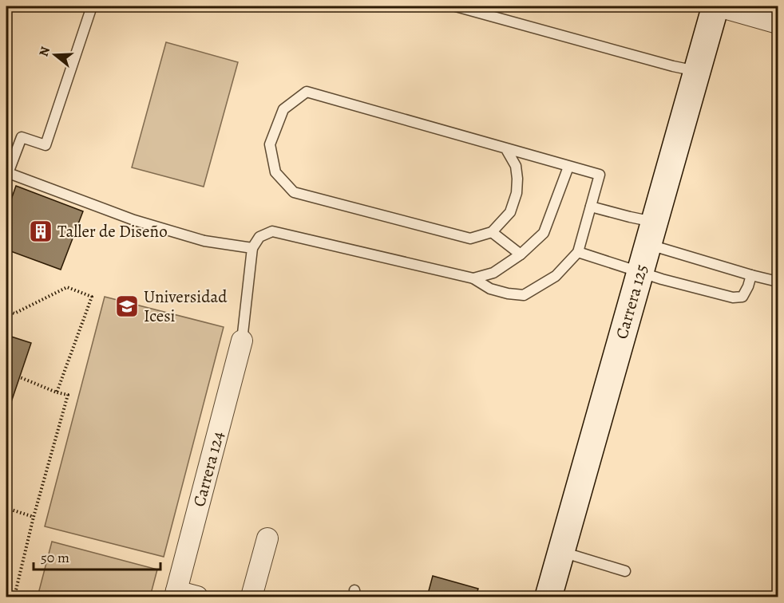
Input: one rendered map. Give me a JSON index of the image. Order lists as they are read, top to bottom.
{
  "streets": {
    "main road": ["Carrera 125"],
    "street": ["Carrera 124"]
  },
  "places": {
    "building": ["Taller de Diseño"],
    "school or university": ["Universidad Icesi"]
  },
  "scale_bar": "50 m",
  "north": "left"
}
